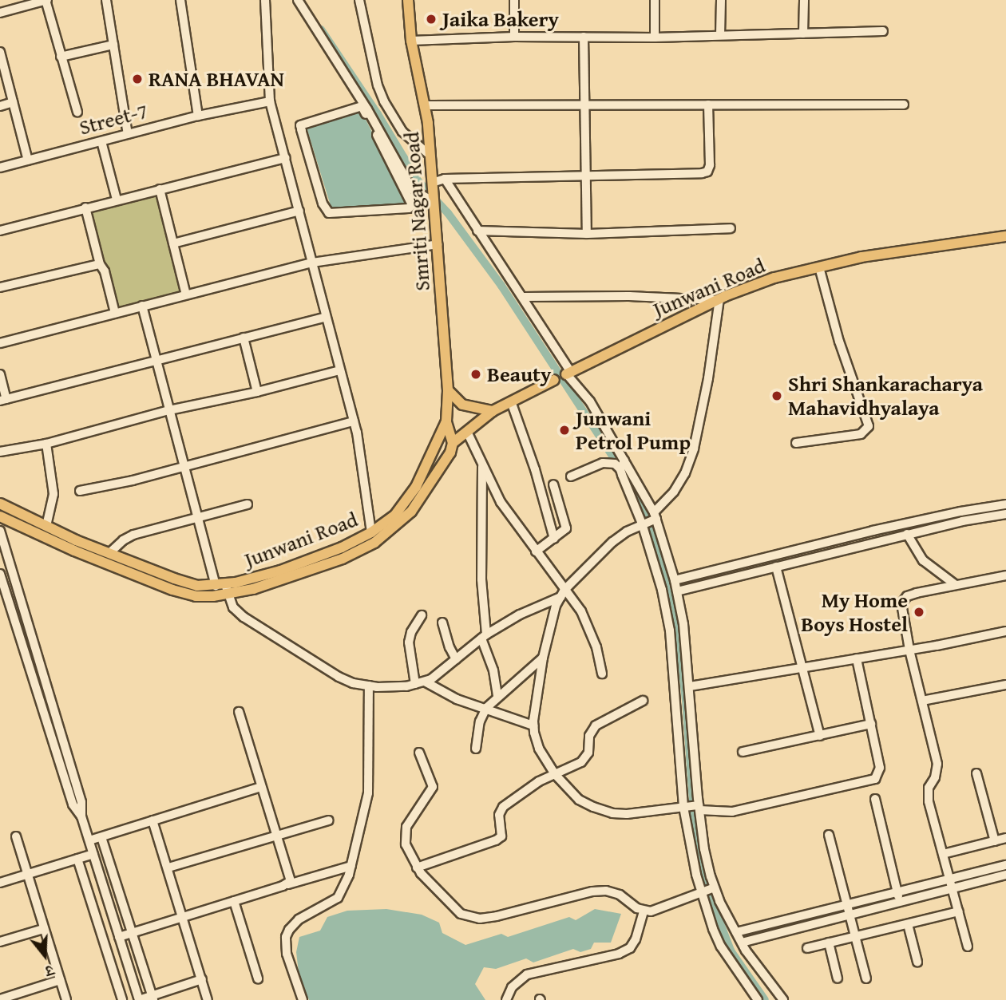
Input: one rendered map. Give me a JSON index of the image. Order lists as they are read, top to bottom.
{
  "streets": {
    "main road": ["Smriti Nagar Road", "Junwani Road"],
    "street": ["Street-7"]
  },
  "crossings": [
    ["Smriti Nagar Road", "Junwani Road"]
  ],
  "places": [
    "Jaika Bakery",
    "RANA BHAVAN",
    "Beauty",
    "Shri Shankaracharya Mahavidhyalaya",
    "Junwani Petrol Pump",
    "My Home Boys Hostel"
  ],
  "north": "bottom"
}
